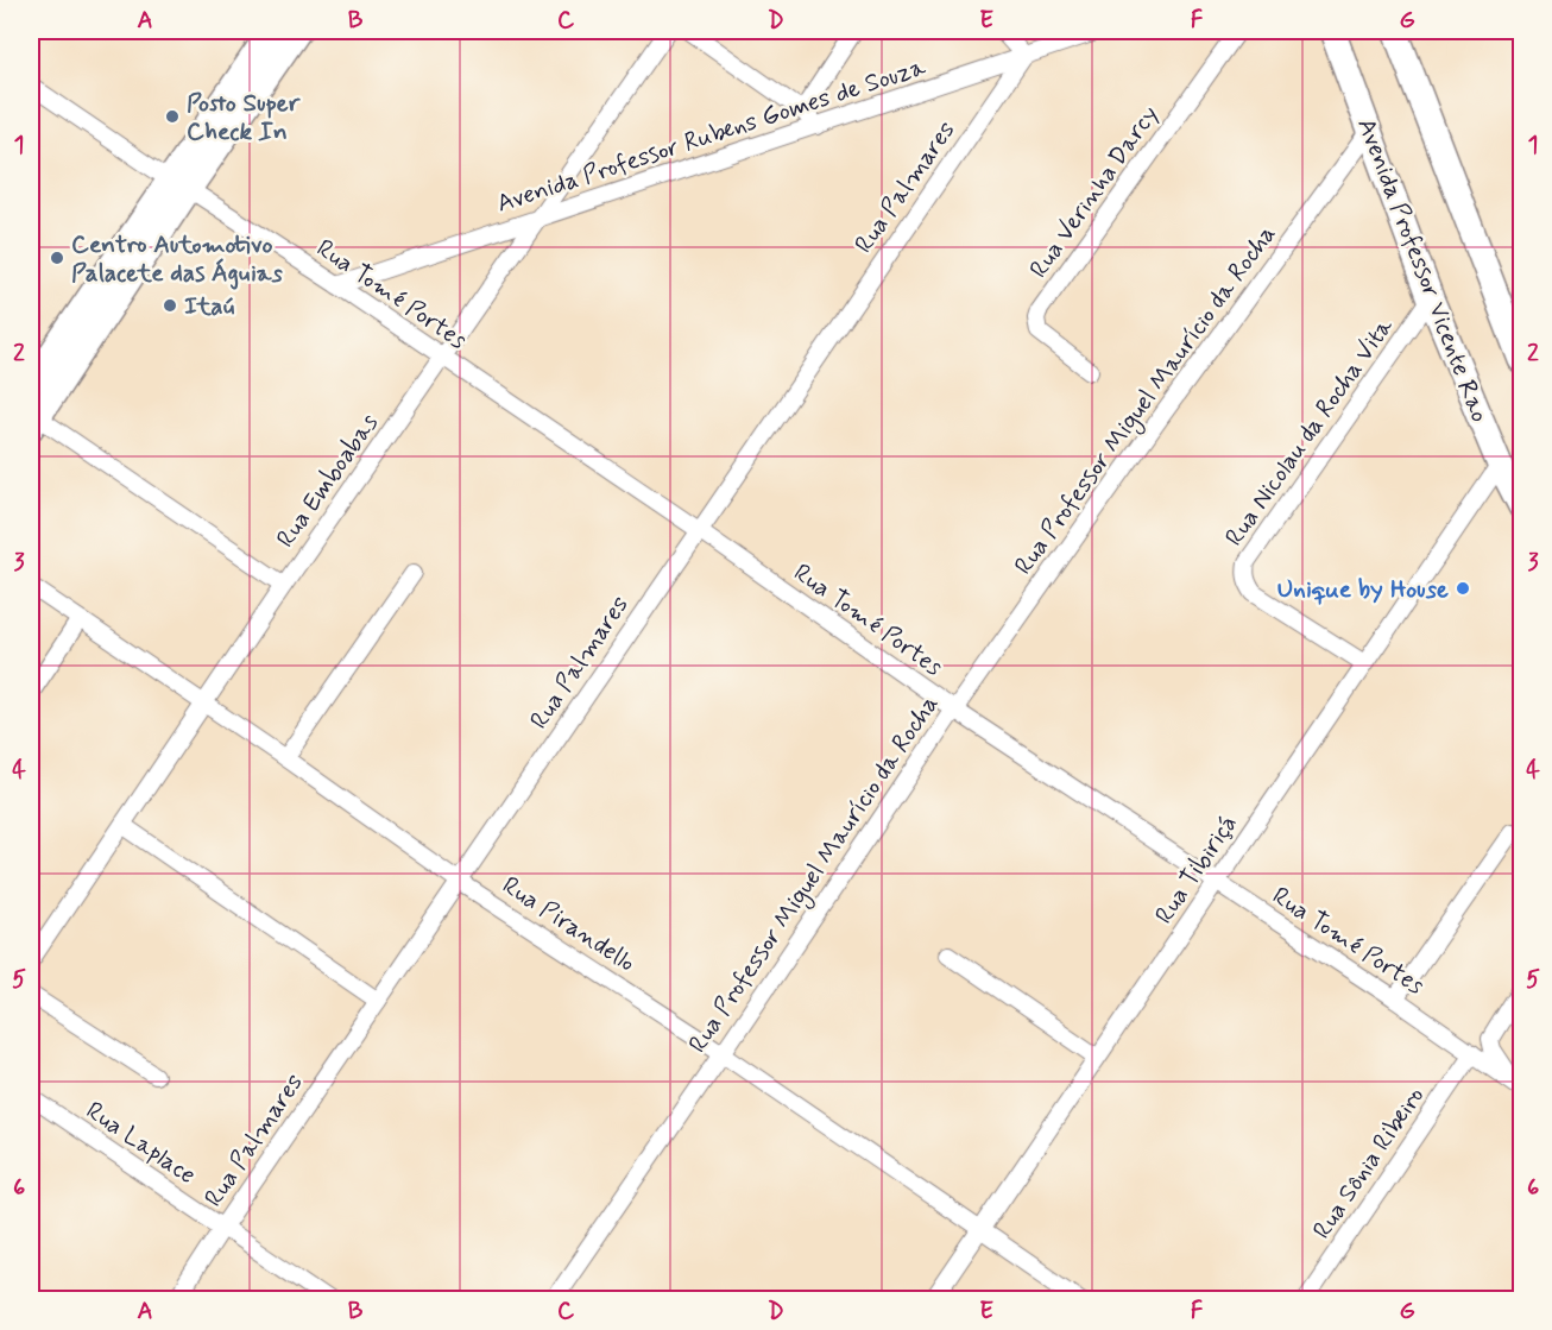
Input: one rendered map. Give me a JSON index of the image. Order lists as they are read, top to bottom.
{
  "streets": {
    "main road": ["Avenida Professor Vicente Rao"],
    "street": [
      "Avenida Professor Rubens Gomes de Souza",
      "Rua Palmares",
      "Rua Verinha Darcy",
      "Rua Tomé Portes",
      "Rua Professor Miguel Maurício da Rocha",
      "Rua Nicolau da Rocha Vita",
      "Rua Emboabas",
      "Rua Tibiriçá",
      "Rua Pirandello",
      "Rua Laplace",
      "Rua Sônia Ribeiro"
    ]
  },
  "crossings": [
    ["Avenida Professor Rubens Gomes de Souza", "Rua Palmares"],
    ["Avenida Professor Rubens Gomes de Souza", "Rua Tomé Portes"],
    ["Avenida Professor Rubens Gomes de Souza", "Rua Emboabas"],
    ["Rua Palmares", "Rua Tomé Portes"],
    ["Rua Palmares", "Rua Pirandello"],
    ["Rua Palmares", "Rua Laplace"],
    ["Avenida Professor Vicente Rao", "Rua Professor Miguel Maurício da Rocha"],
    ["Avenida Professor Vicente Rao", "Rua Nicolau da Rocha Vita"],
    ["Avenida Professor Vicente Rao", "Rua Tibiriçá"],
    ["Rua Tomé Portes", "Rua Professor Miguel Maurício da Rocha"],
    ["Rua Tomé Portes", "Rua Emboabas"],
    ["Rua Tomé Portes", "Rua Tibiriçá"],
    ["Rua Tomé Portes", "Rua Sônia Ribeiro"],
    ["Rua Professor Miguel Maurício da Rocha", "Rua Pirandello"],
    ["Rua Nicolau da Rocha Vita", "Rua Tibiriçá"],
    ["Rua Emboabas", "Rua Pirandello"],
    ["Rua Tibiriçá", "Rua Pirandello"]
  ],
  "places": [
    "Posto Super Check In",
    "Centro Automotivo Palacete das Águias",
    "Itaú",
    "Unique by House"
  ],
  "grid": {
    "columns": [
      "A",
      "B",
      "C",
      "D",
      "E",
      "F",
      "G"
    ],
    "rows": [
      "1",
      "2",
      "3",
      "4",
      "5",
      "6"
    ]
  }
}
